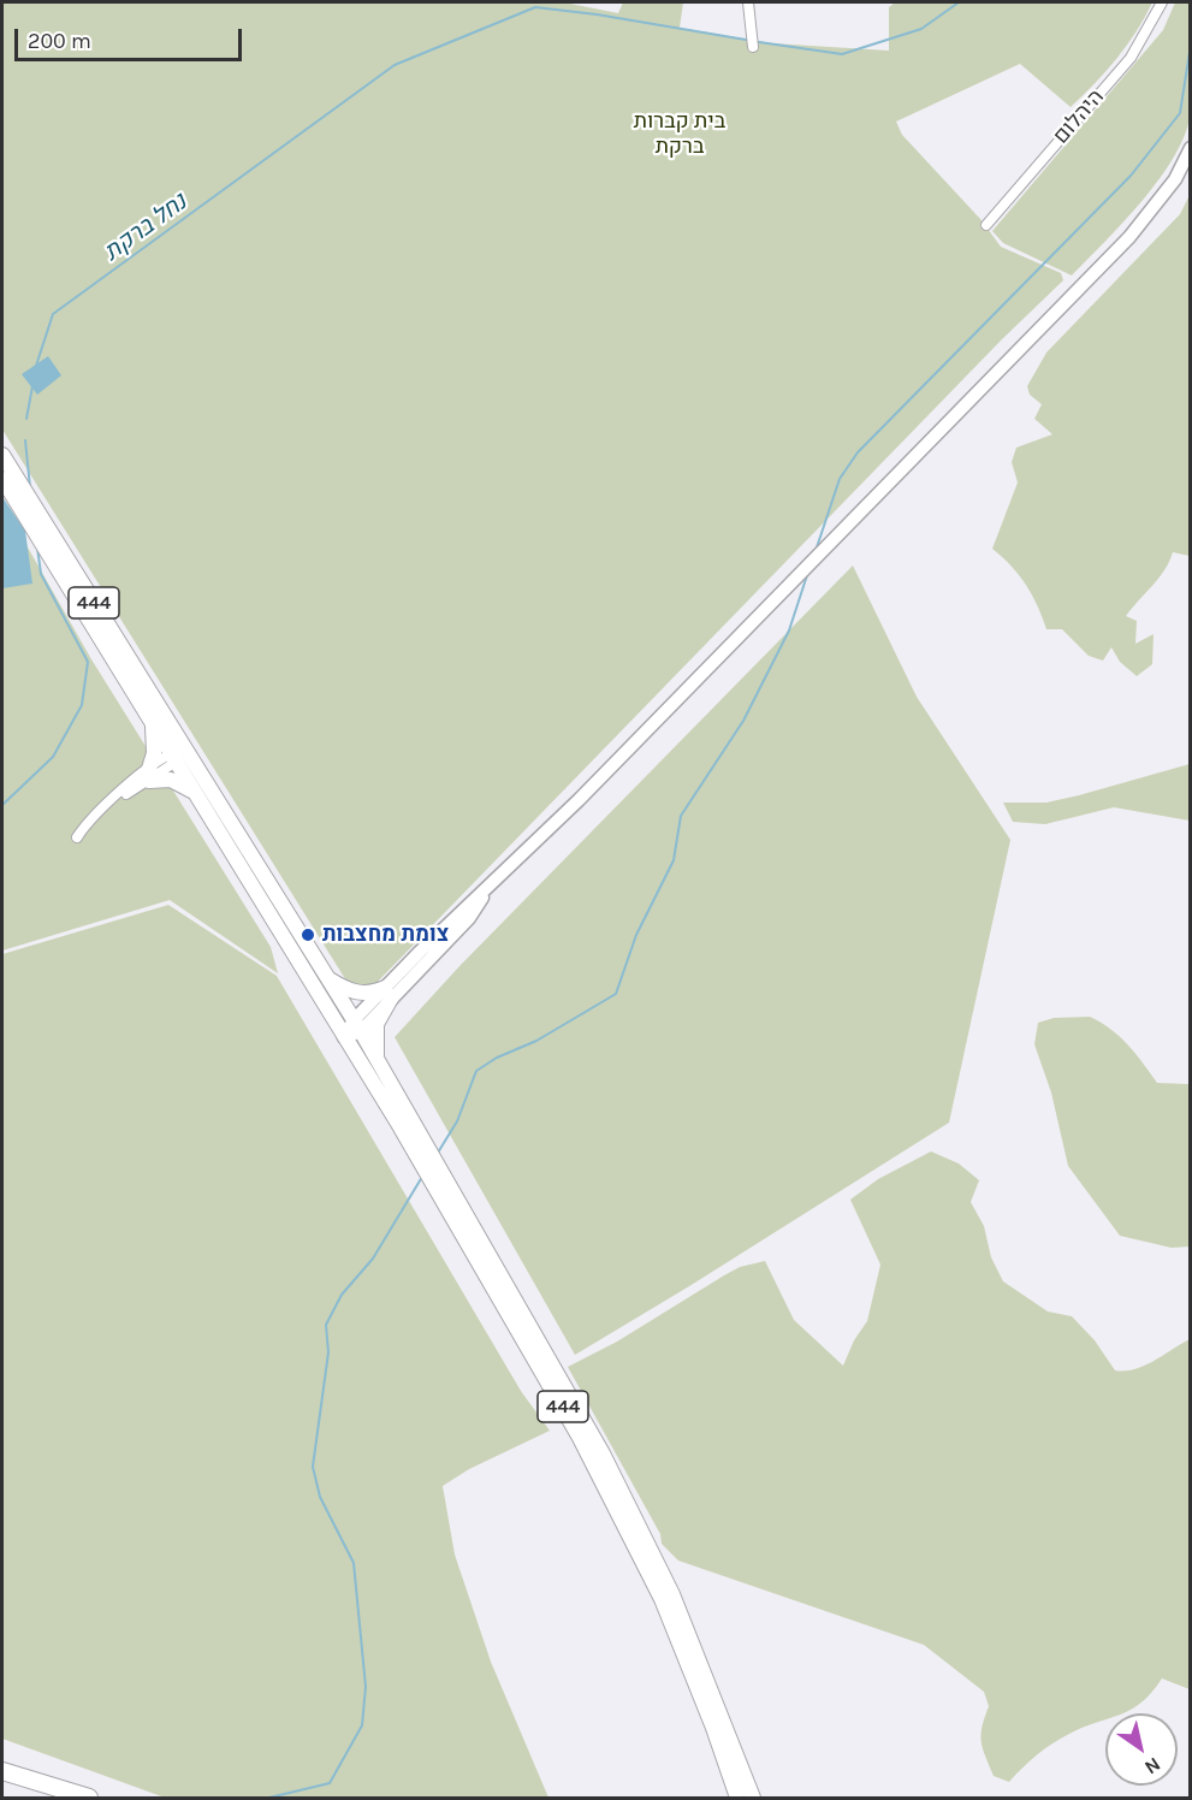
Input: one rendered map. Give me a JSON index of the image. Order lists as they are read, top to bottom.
{
  "streets": {
    "main road": ["444"],
    "street": ["היהלום"]
  },
  "water": ["נחל ברקת"],
  "parks": ["בית קברות ברקת"],
  "places": ["צומת מחצבות"],
  "scale_bar": "200 m",
  "north": "bottom right"
}
